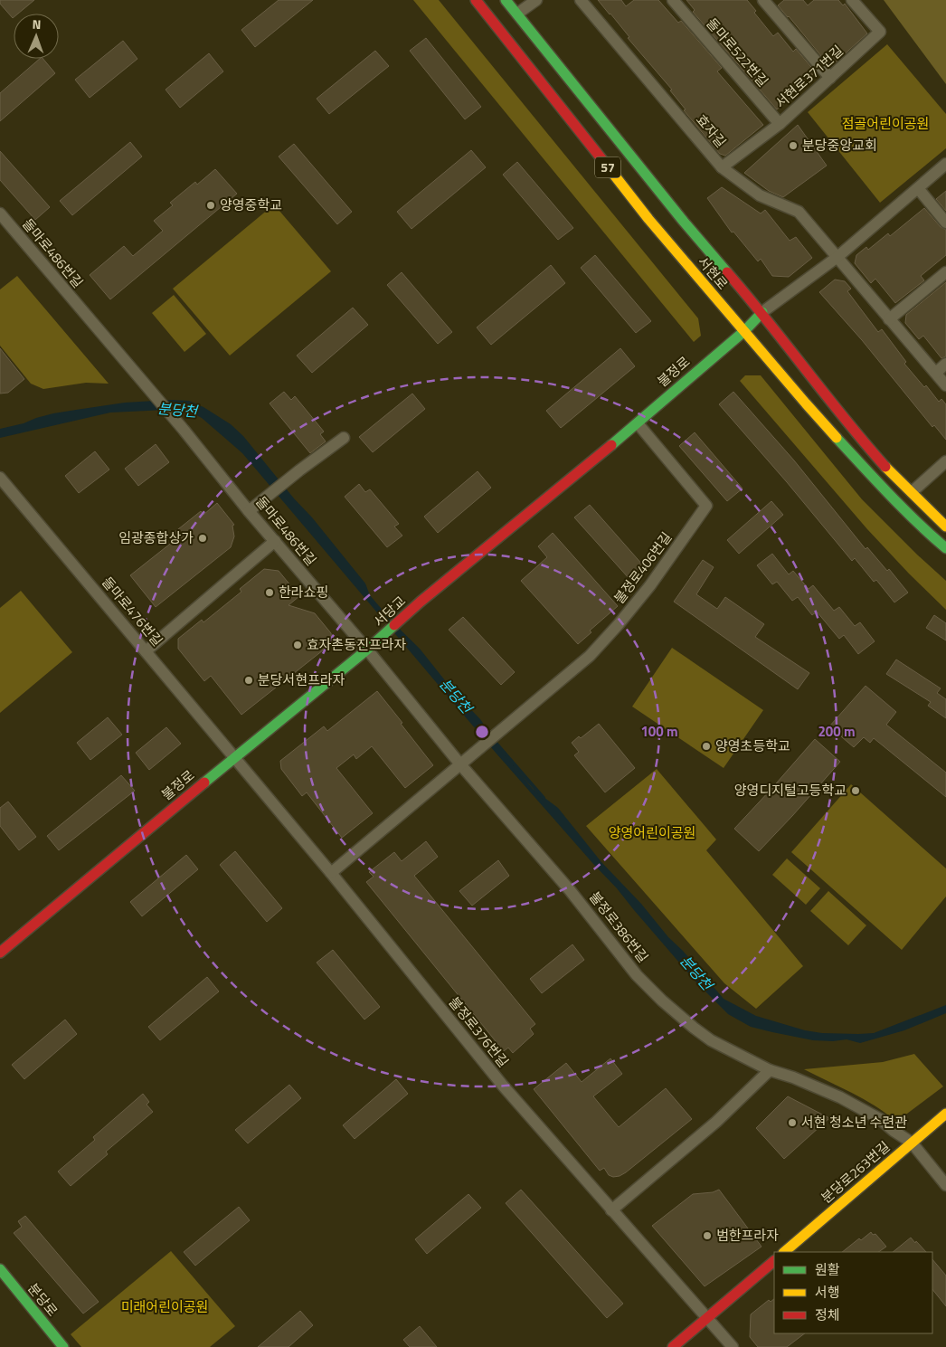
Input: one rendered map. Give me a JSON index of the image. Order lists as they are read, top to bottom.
{
  "streets": {
    "main road": [
      "57",
      "서현로",
      "불정로",
      "서당교",
      "분당로263번길",
      "분당로"
    ],
    "street": [
      "돌마로522번길",
      "서현로371번길",
      "효자길",
      "돌마로486번길",
      "불정로406번길",
      "돌마로476번길",
      "불정로386번길",
      "불정로376번길"
    ]
  },
  "crossings": [
    ["돌마로522번길", "서현로371번길"],
    ["서현로371번길", "효자길"],
    ["효자길", "불정로"],
    ["돌마로486번길", "불정로"],
    ["돌마로486번길", "불정로386번길"],
    ["서현로", "불정로"],
    ["불정로", "불정로406번길"],
    ["불정로", "돌마로476번길"],
    ["불정로", "서당교"],
    ["불정로", "불정로386번길"],
    ["불정로", "불정로376번길"],
    ["불정로406번길", "불정로386번길"],
    ["돌마로476번길", "불정로376번길"],
    ["불정로386번길", "분당로263번길"]
  ],
  "water": ["분당천"],
  "parks": ["점골어린이공원", "양영어린이공원", "미래어린이공원"],
  "places": [
    "분당중앙교회",
    "양영중학교",
    "임광종합상가",
    "한라쇼핑",
    "효자촌동진프라자",
    "분당서현프라자",
    "양영초등학교",
    "양영디지털고등학교",
    "서현 청소년 수련관",
    "범한프라자"
  ],
  "legend": ["원활", "서행", "정체"],
  "north": "top",
  "rings": ["100 m", "200 m"]
}
